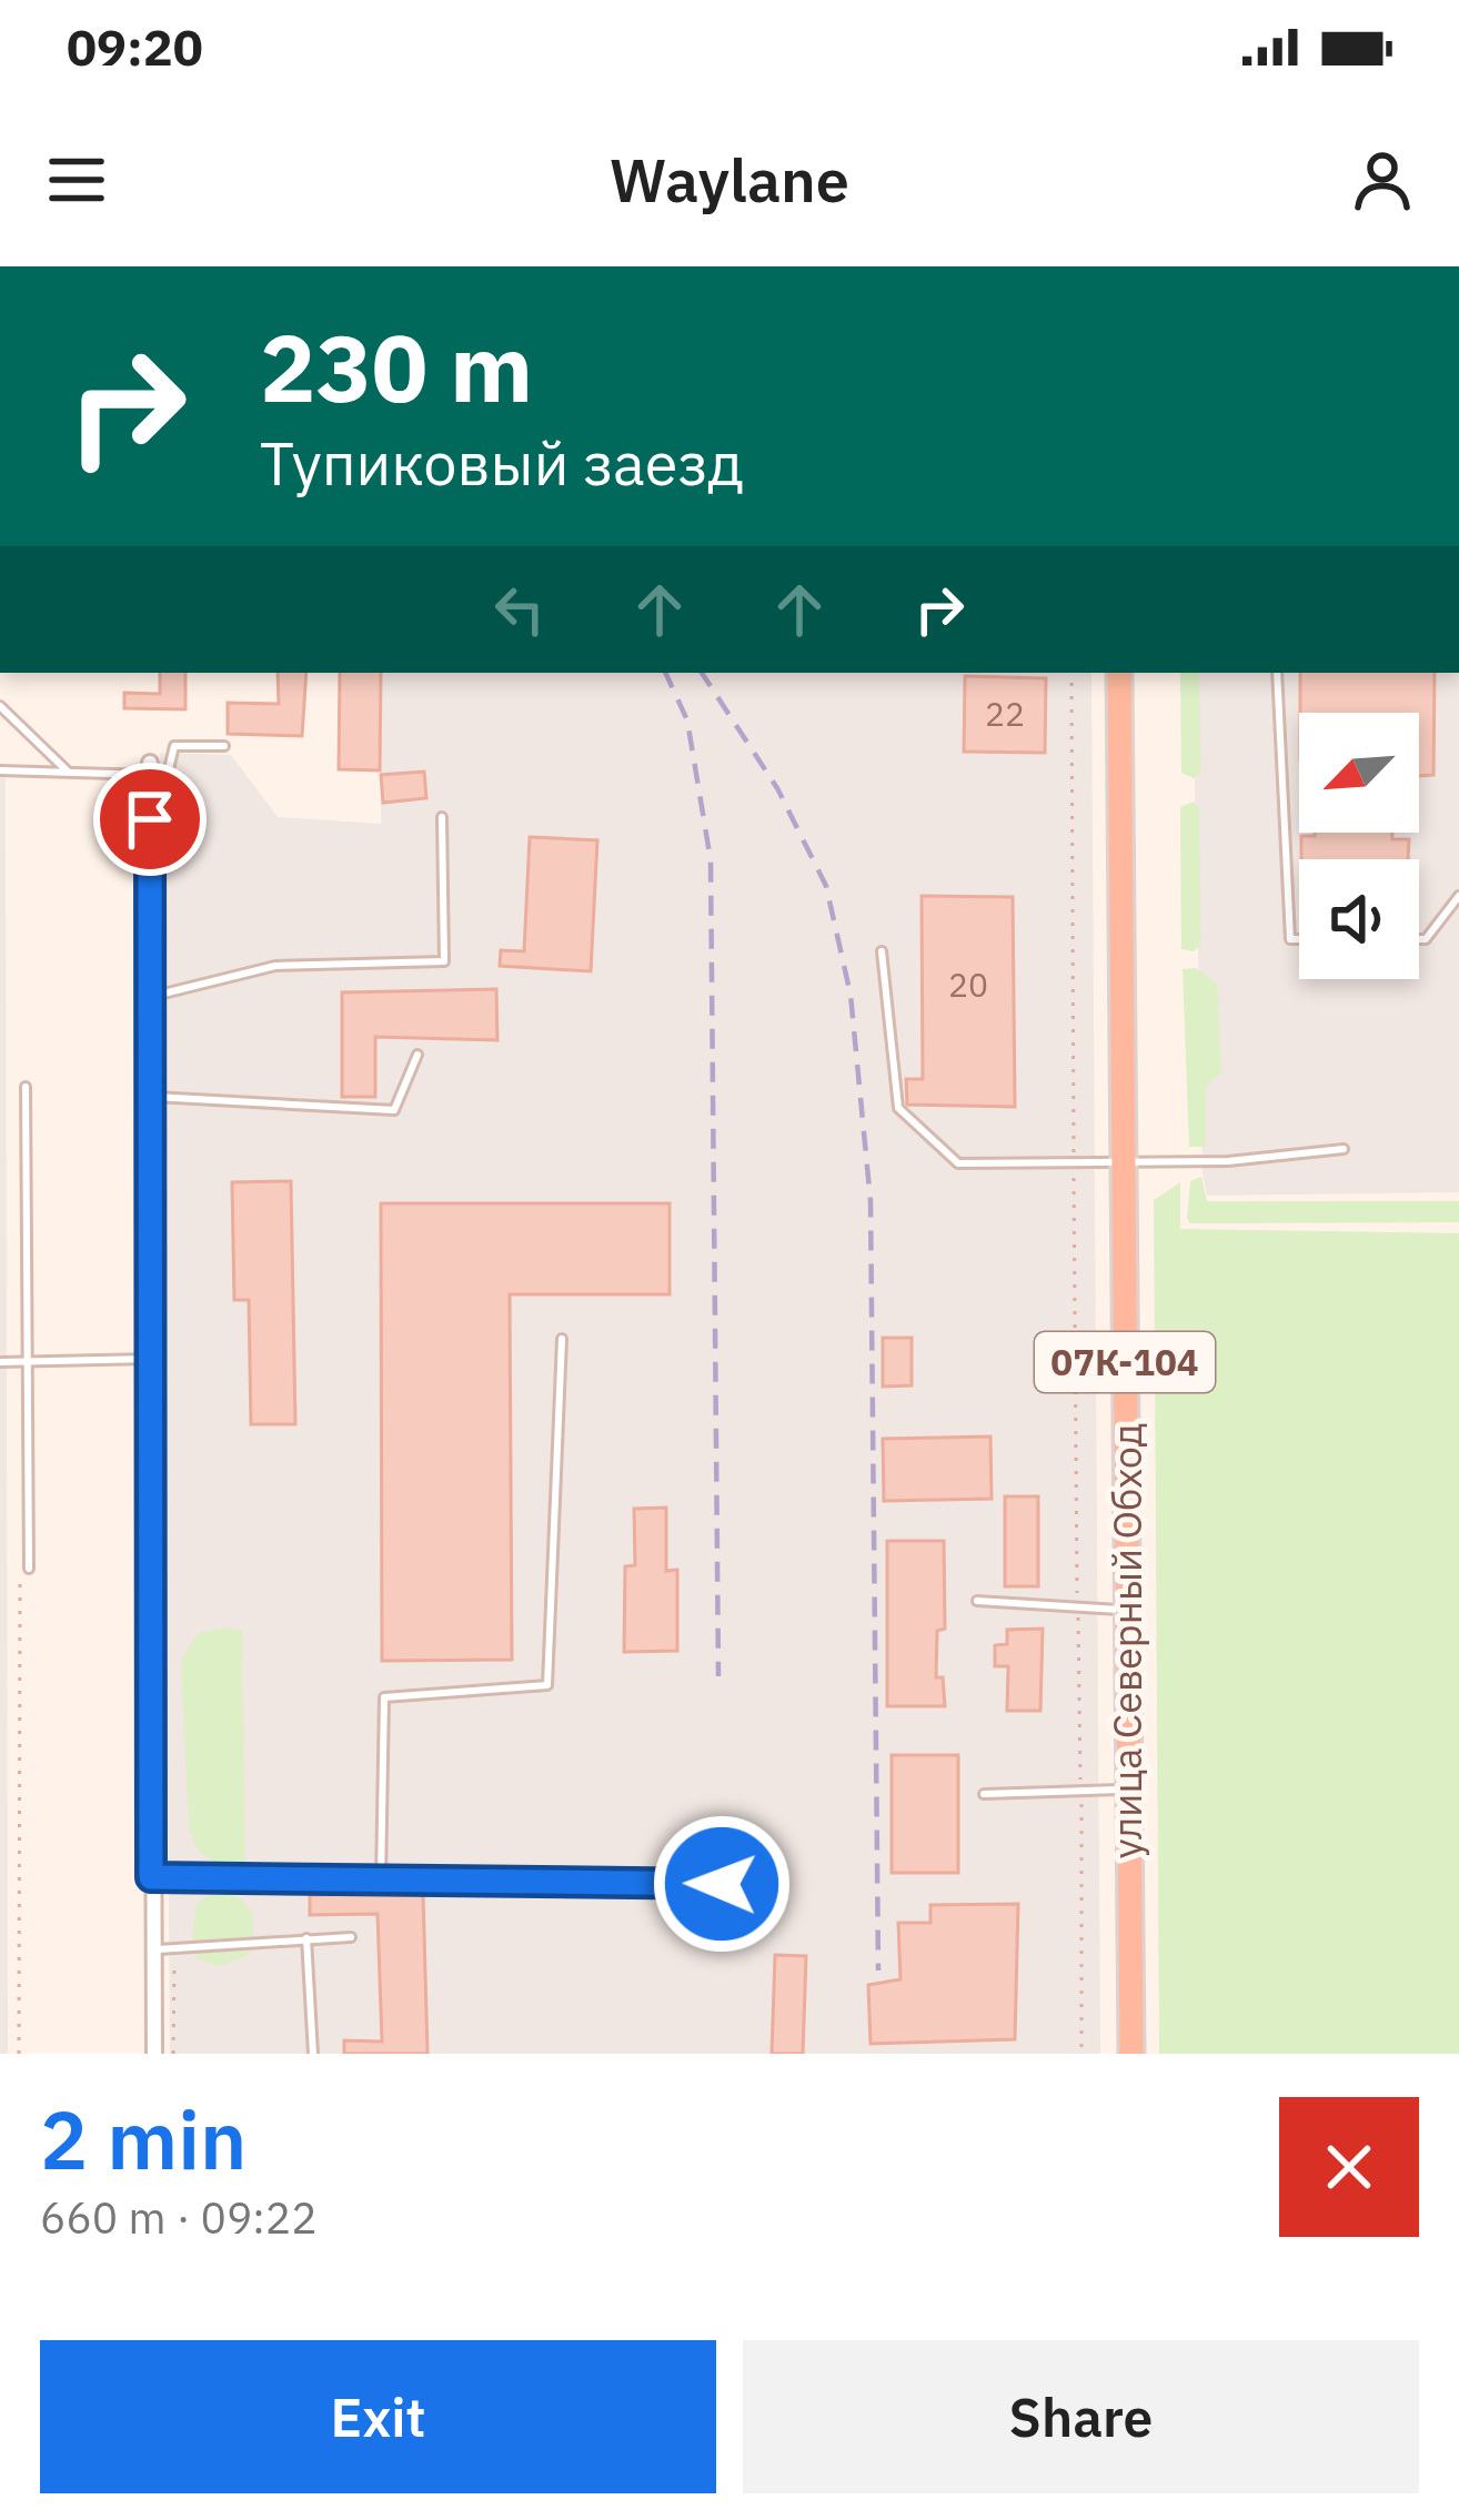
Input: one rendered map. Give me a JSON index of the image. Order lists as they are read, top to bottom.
{
  "streets": {
    "highway": ["07К-104", "улица Северный Обход"]
  },
  "house_numbers": ["22", "20"],
  "north": "bottom left",
  "page": {
    "status": "09:20",
    "header": "Waylane",
    "turn": ["230 m", "Тупиковый заезд"],
    "heading": ["2 min", "660 m · 09:22"],
    "buttons": ["Exit", "Share"]
  }
}
